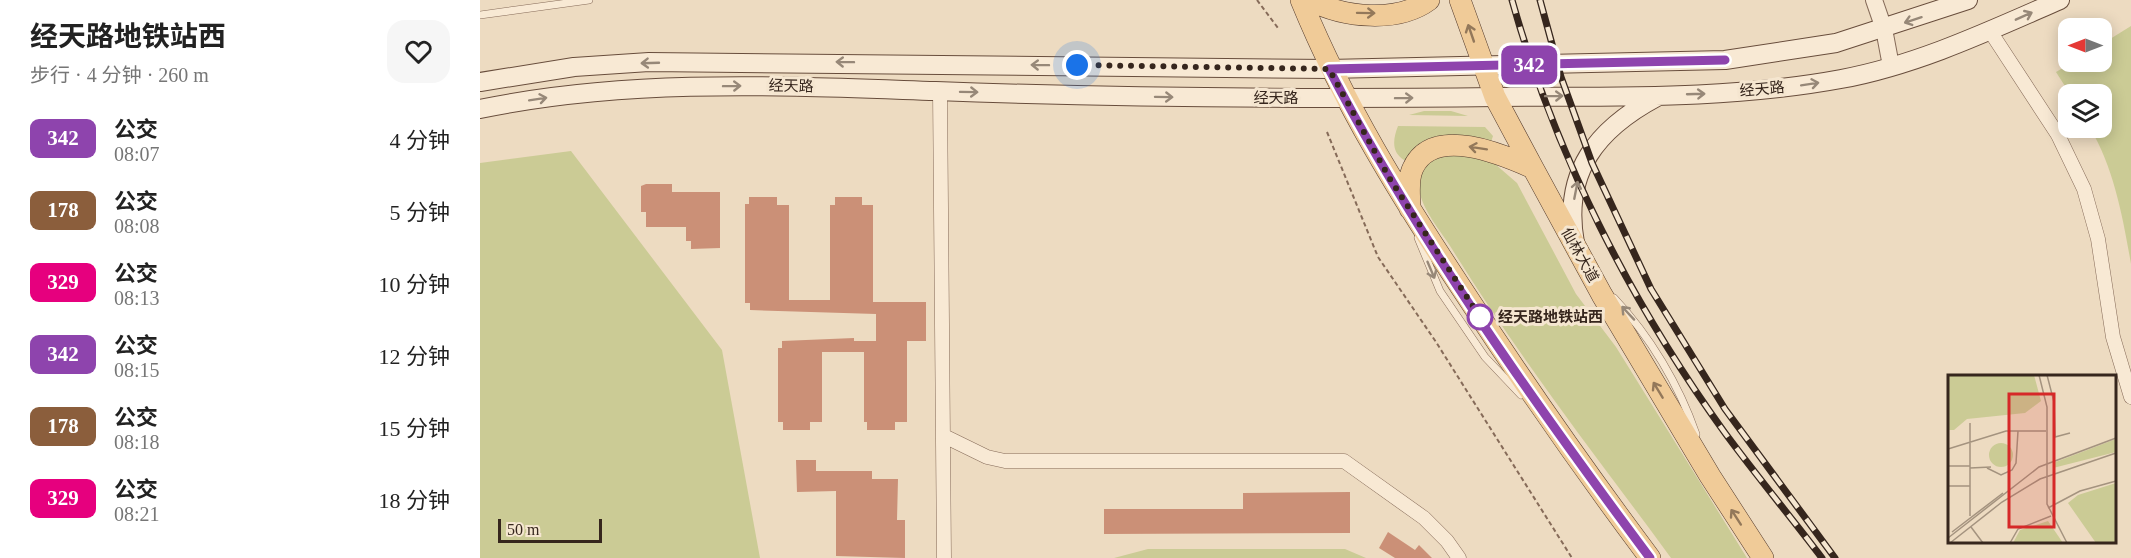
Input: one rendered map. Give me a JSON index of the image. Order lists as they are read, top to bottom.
{
  "streets": {
    "main road": ["经天路", "仙林大道"]
  },
  "crossings": [
    ["经天路", "仙林大道"]
  ],
  "places": ["经天路地铁站西"],
  "lines": ["bus line 342"],
  "scale_bar": "50 m",
  "north": "left",
  "page": {
    "heading": ["经天路地铁站西", "步行 · 4 分钟 · 260 m"],
    "on_map": "342",
    "list": [
      {
        "mark": "342",
        "name": "公交",
        "note": "08:07",
        "value": "4 分钟"
      },
      {
        "mark": "178",
        "name": "公交",
        "note": "08:08",
        "value": "5 分钟"
      },
      {
        "mark": "329",
        "name": "公交",
        "note": "08:13",
        "value": "10 分钟"
      },
      {
        "mark": "342",
        "name": "公交",
        "note": "08:15",
        "value": "12 分钟"
      },
      {
        "mark": "178",
        "name": "公交",
        "note": "08:18",
        "value": "15 分钟"
      },
      {
        "mark": "329",
        "name": "公交",
        "note": "08:21",
        "value": "18 分钟"
      }
    ],
    "scale": "50 m"
  }
}
